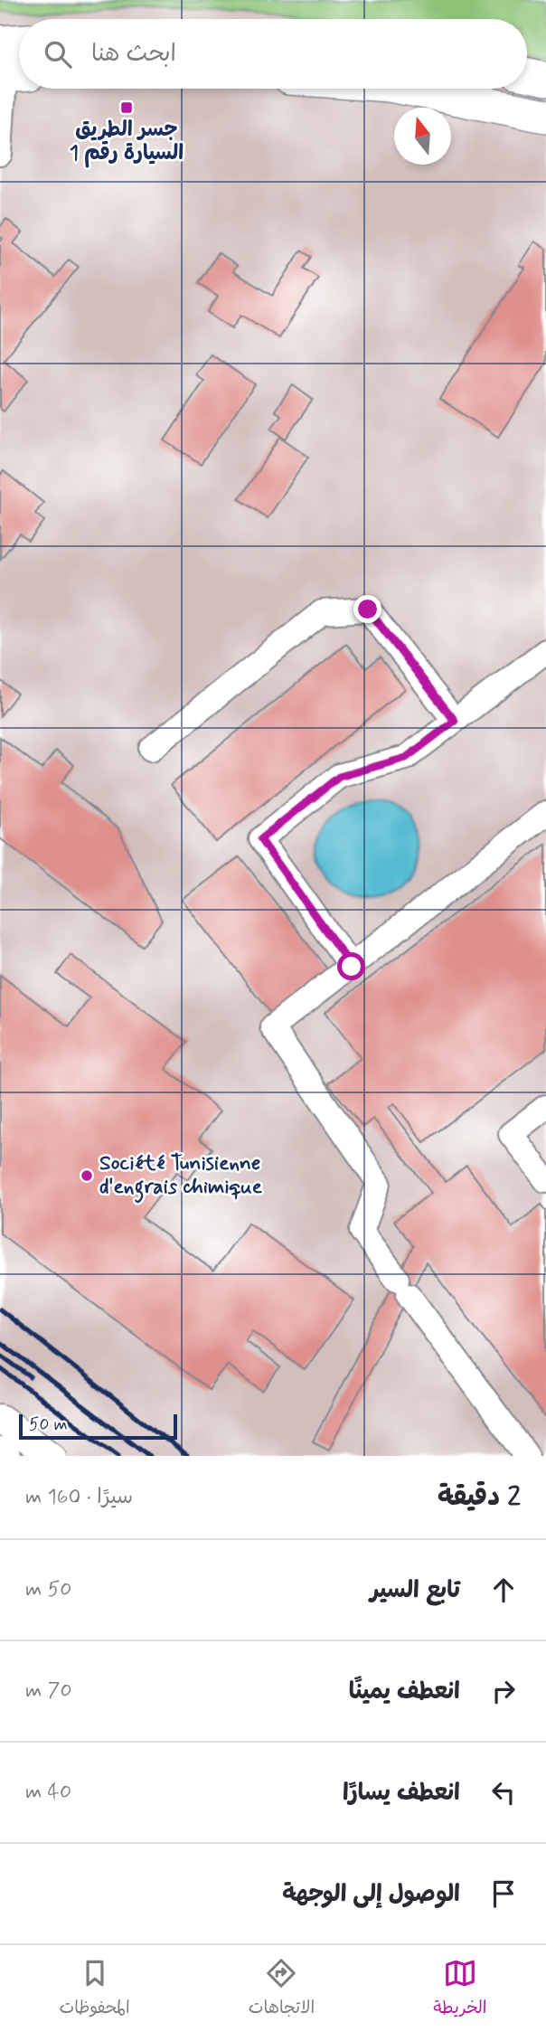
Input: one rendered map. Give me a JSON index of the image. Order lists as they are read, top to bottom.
{
  "places": {
    "transit": ["جسر الطريق السيارة رقم 1"],
    "other": ["Société Tunisienne d'engrais chimique"]
  },
  "scale_bar": "50 m",
  "north": "top",
  "page": {
    "search": "ابحث هنا",
    "scale": "50 m",
    "heading": ["2 دقيقة", "سيرًا · 160 m"],
    "list": [
      ["تابع السير", "50 m"],
      ["انعطف يمينًا", "70 m"],
      ["انعطف يسارًا", "40 m"],
      "الوصول إلى الوجهة"
    ],
    "nav": ["الخريطة", "الاتجاهات", "المحفوظات"]
  }
}
